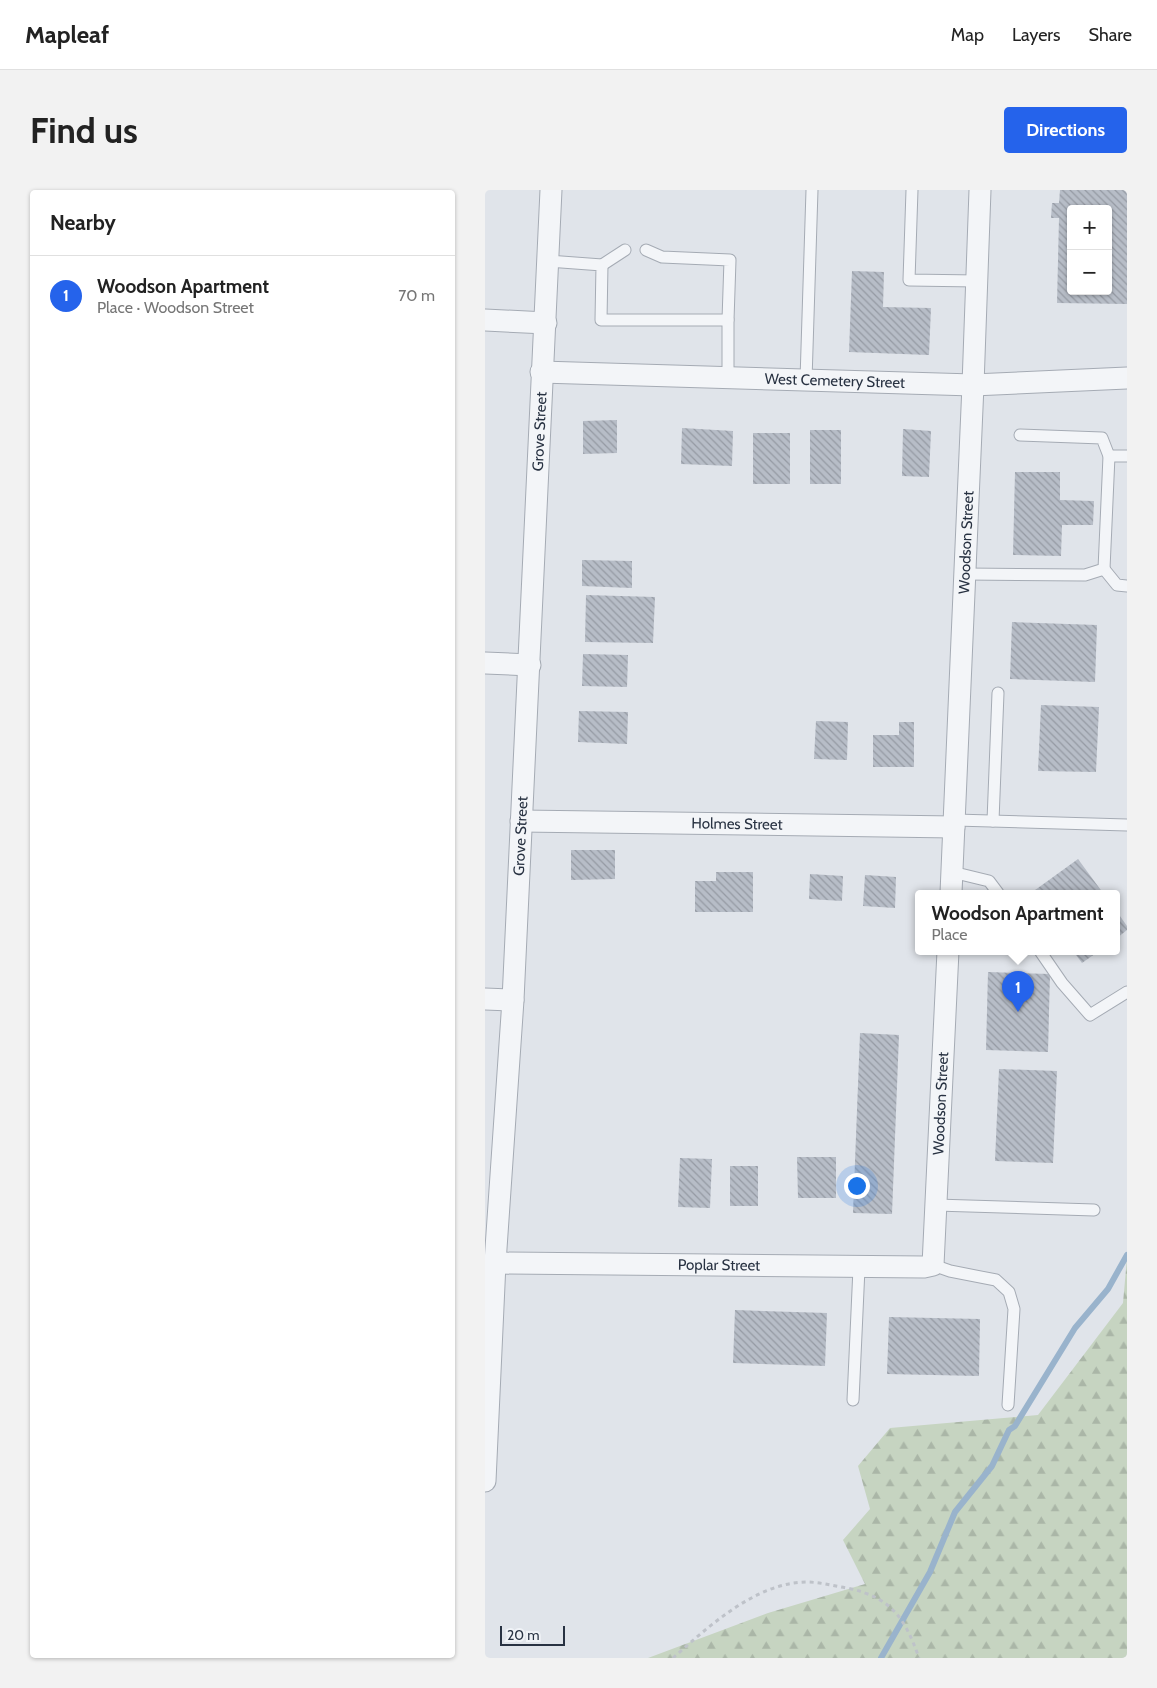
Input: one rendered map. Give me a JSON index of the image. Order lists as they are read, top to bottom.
{
  "streets": {
    "street": [
      "West Cemetery Street",
      "Grove Street",
      "Woodson Street",
      "Holmes Street",
      "Poplar Street"
    ]
  },
  "crossings": [
    ["West Cemetery Street", "Grove Street"],
    ["West Cemetery Street", "Woodson Street"],
    ["Grove Street", "Holmes Street"],
    ["Grove Street", "Poplar Street"],
    ["Woodson Street", "Holmes Street"],
    ["Woodson Street", "Poplar Street"]
  ],
  "scale_bar": "20 m",
  "page": {
    "header": "Mapleaf",
    "nav": ["Map", "Layers", "Share"],
    "buttons": "Directions",
    "title": "Find us",
    "heading": "Nearby",
    "map_buttons": ["+", "−"],
    "list": [
      {
        "mark": "1",
        "name": "Woodson Apartment",
        "note": "Place · Woodson Street",
        "value": "70 m"
      }
    ],
    "popup": ["Woodson Apartment", "Place"],
    "pins": "1",
    "scale": "20 m"
  }
}
